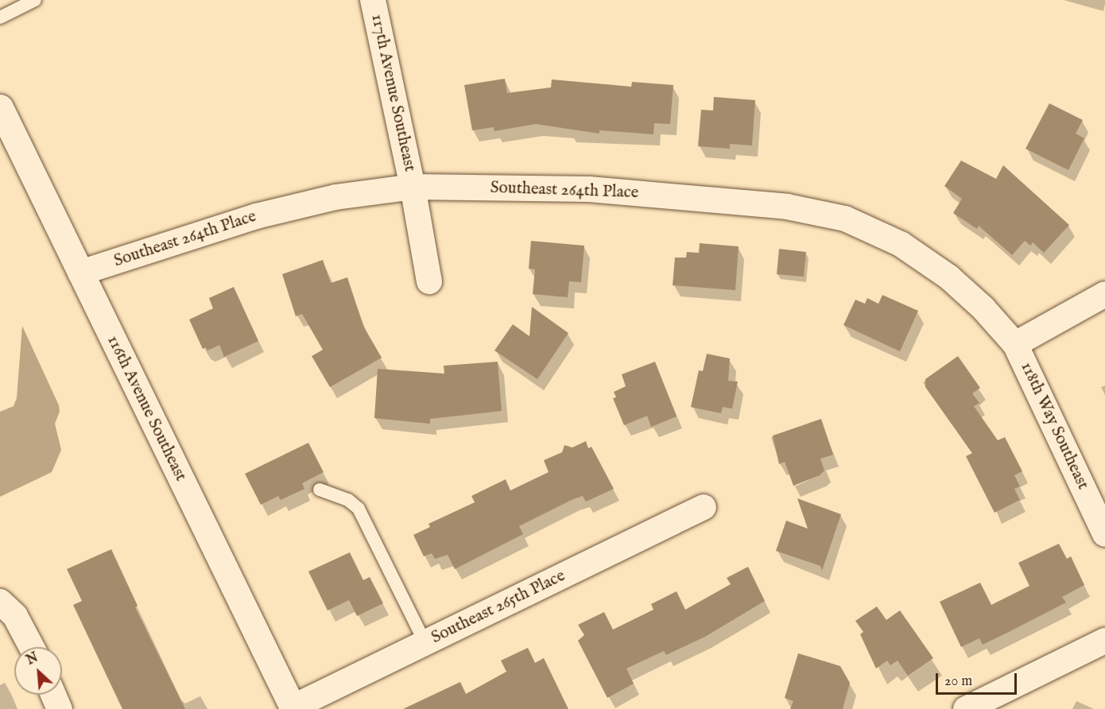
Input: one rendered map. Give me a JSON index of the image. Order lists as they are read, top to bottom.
{
  "streets": {
    "main road": ["116th Avenue Southeast"],
    "street": [
      "117th Avenue Southeast",
      "Southeast 264th Place",
      "118th Way Southeast",
      "Southeast 265th Place"
    ]
  },
  "crossings": [
    ["117th Avenue Southeast", "Southeast 264th Place"],
    ["Southeast 264th Place", "116th Avenue Southeast"],
    ["Southeast 264th Place", "118th Way Southeast"],
    ["116th Avenue Southeast", "Southeast 265th Place"]
  ],
  "scale_bar": "20 m",
  "north": "top left"
}
